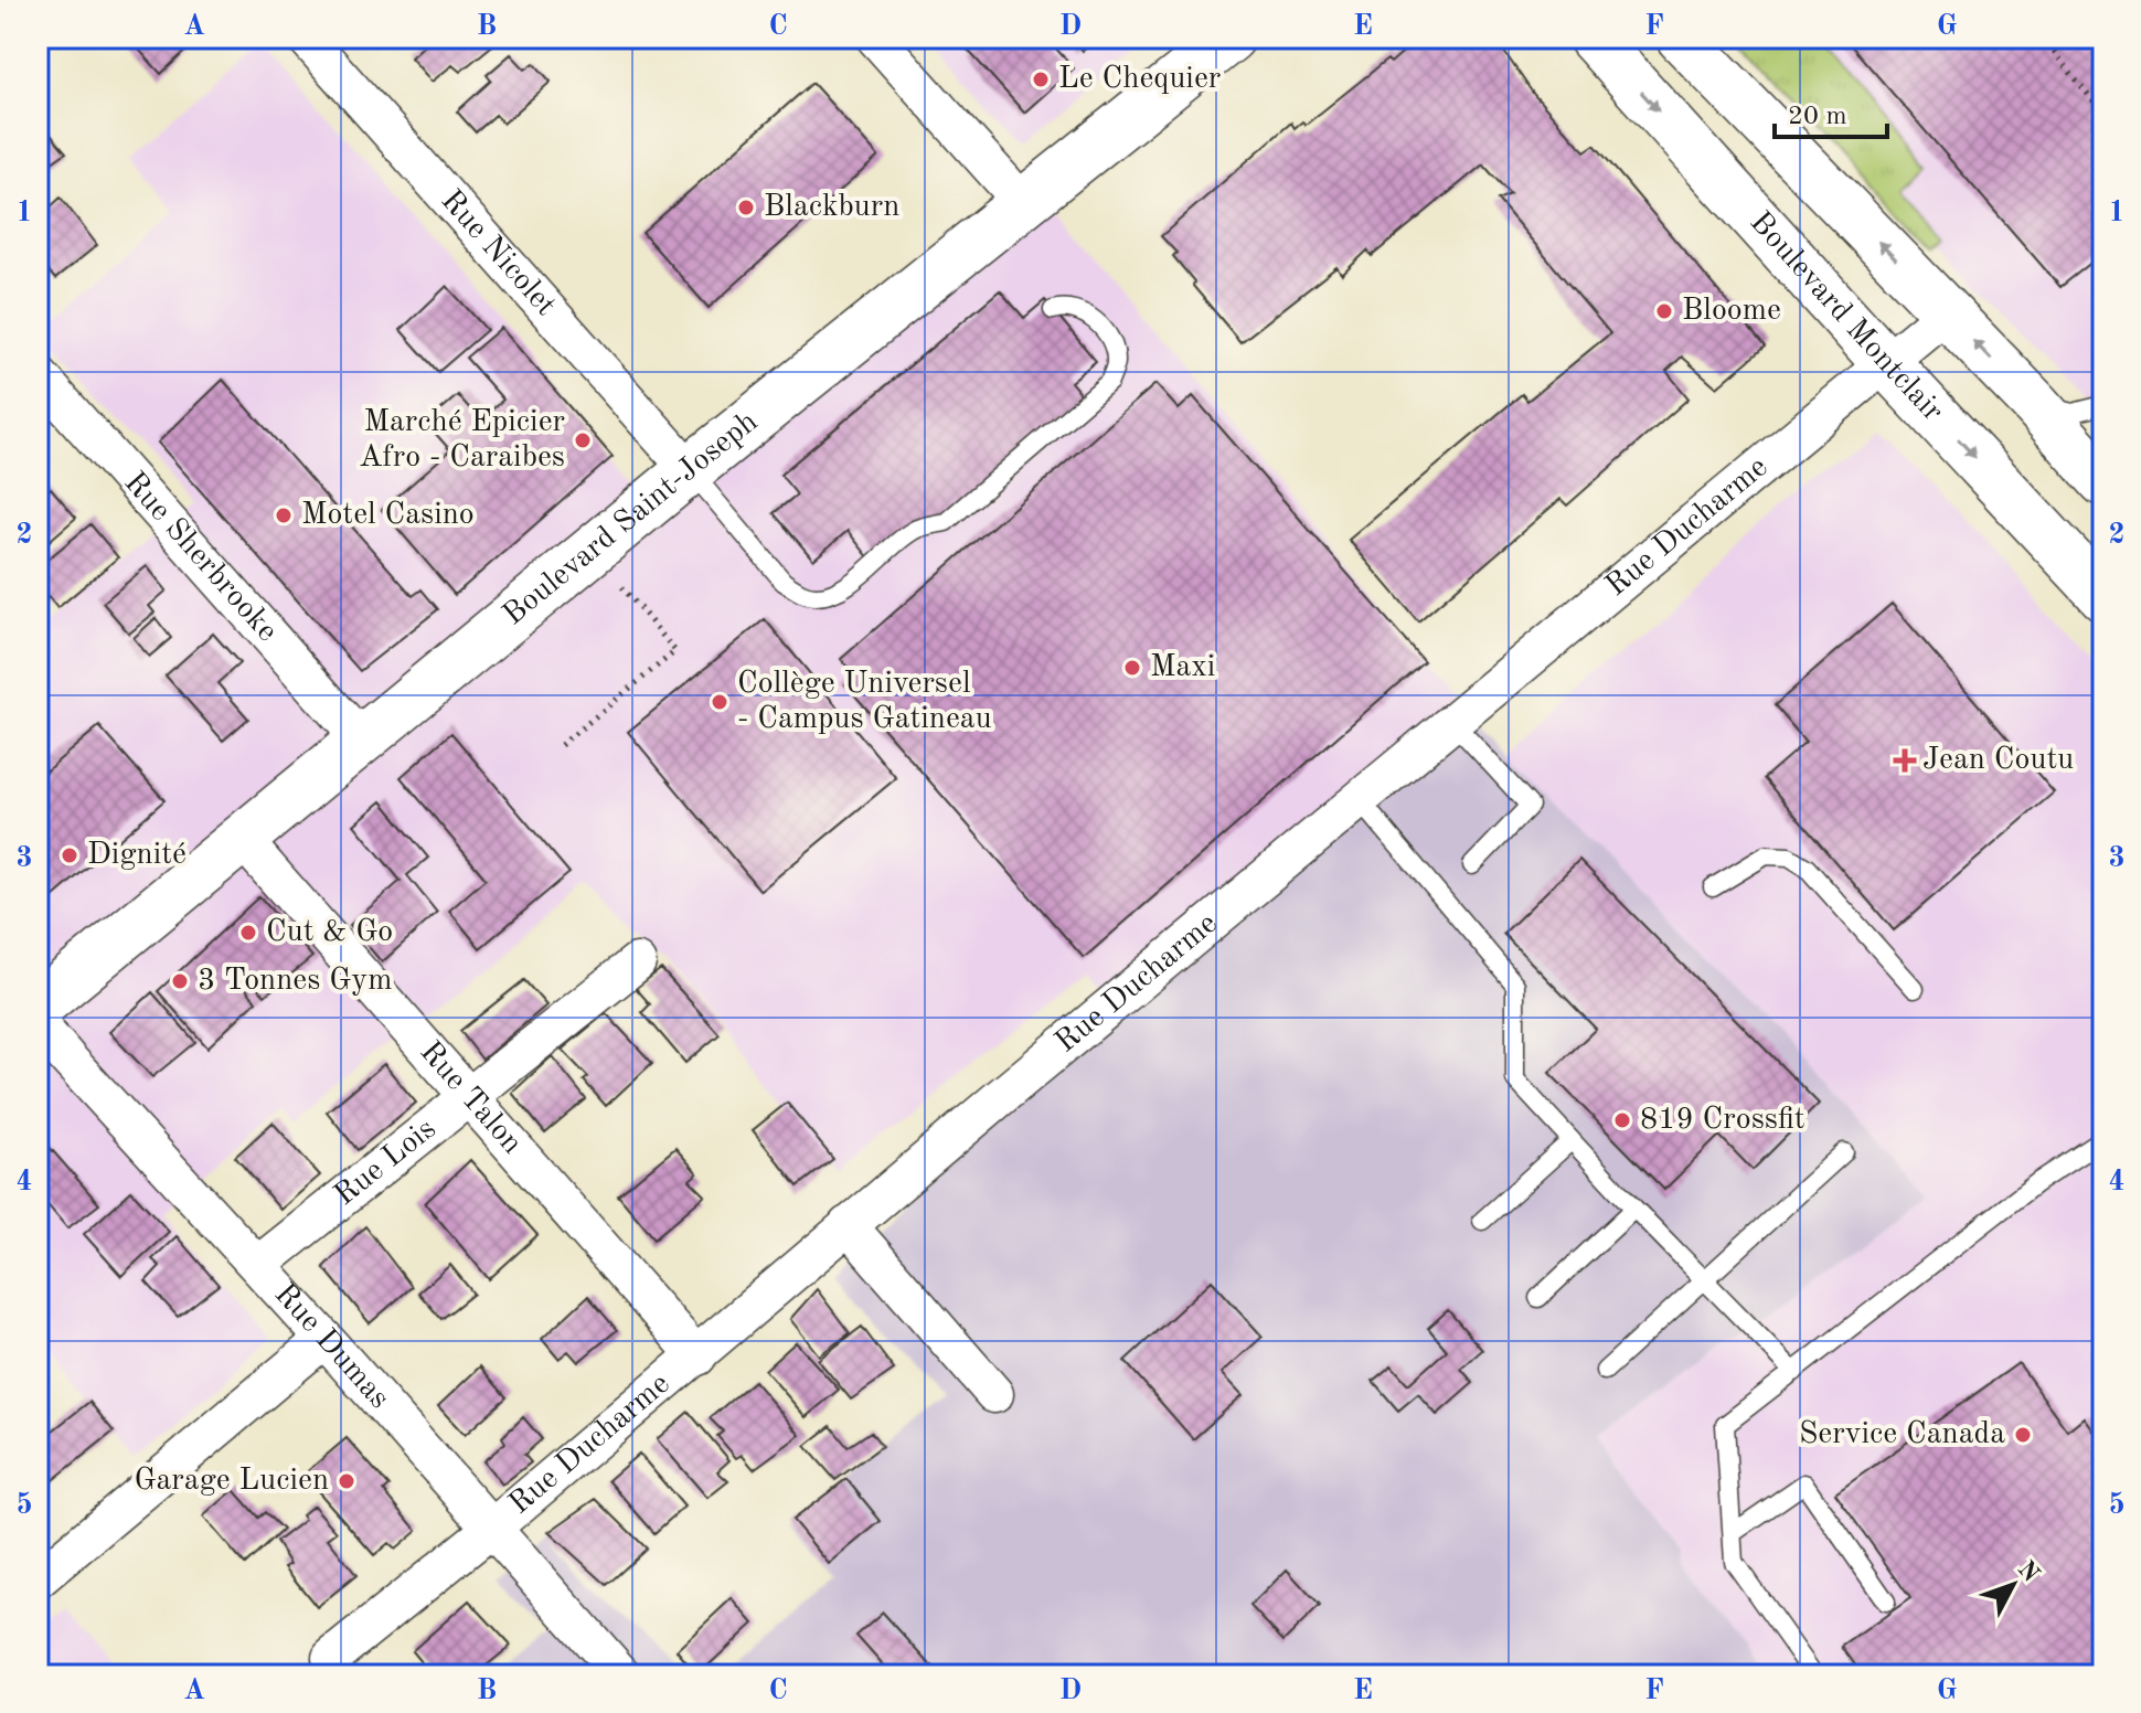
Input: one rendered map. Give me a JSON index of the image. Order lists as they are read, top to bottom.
{
  "streets": {
    "main road": ["Boulevard Montclair", "Boulevard Saint-Joseph"],
    "street": [
      "Rue Nicolet",
      "Rue Ducharme",
      "Rue Sherbrooke",
      "Rue Talon",
      "Rue Lois",
      "Rue Dumas"
    ]
  },
  "crossings": [
    ["Rue Nicolet", "Boulevard Saint-Joseph"],
    ["Boulevard Montclair", "Rue Ducharme"],
    ["Boulevard Saint-Joseph", "Rue Sherbrooke"],
    ["Boulevard Saint-Joseph", "Rue Talon"],
    ["Rue Ducharme", "Rue Talon"],
    ["Rue Ducharme", "Rue Dumas"],
    ["Rue Talon", "Rue Lois"],
    ["Rue Lois", "Rue Dumas"]
  ],
  "places": {
    "other": [
      "Le Chequier",
      "Blackburn",
      "Bloome",
      "Marché Epicier Afro - Caraibes",
      "Motel Casino",
      "Maxi",
      "Collège Universel - Campus Gatineau",
      "Dignité",
      "Cut & Go",
      "3 Tonnes Gym",
      "819 Crossfit",
      "Service Canada",
      "Garage Lucien"
    ],
    "health": ["Jean Coutu"]
  },
  "scale_bar": "20 m",
  "north": "top right",
  "grid": {
    "columns": [
      "A",
      "B",
      "C",
      "D",
      "E",
      "F",
      "G"
    ],
    "rows": [
      "1",
      "2",
      "3",
      "4",
      "5"
    ]
  }
}
